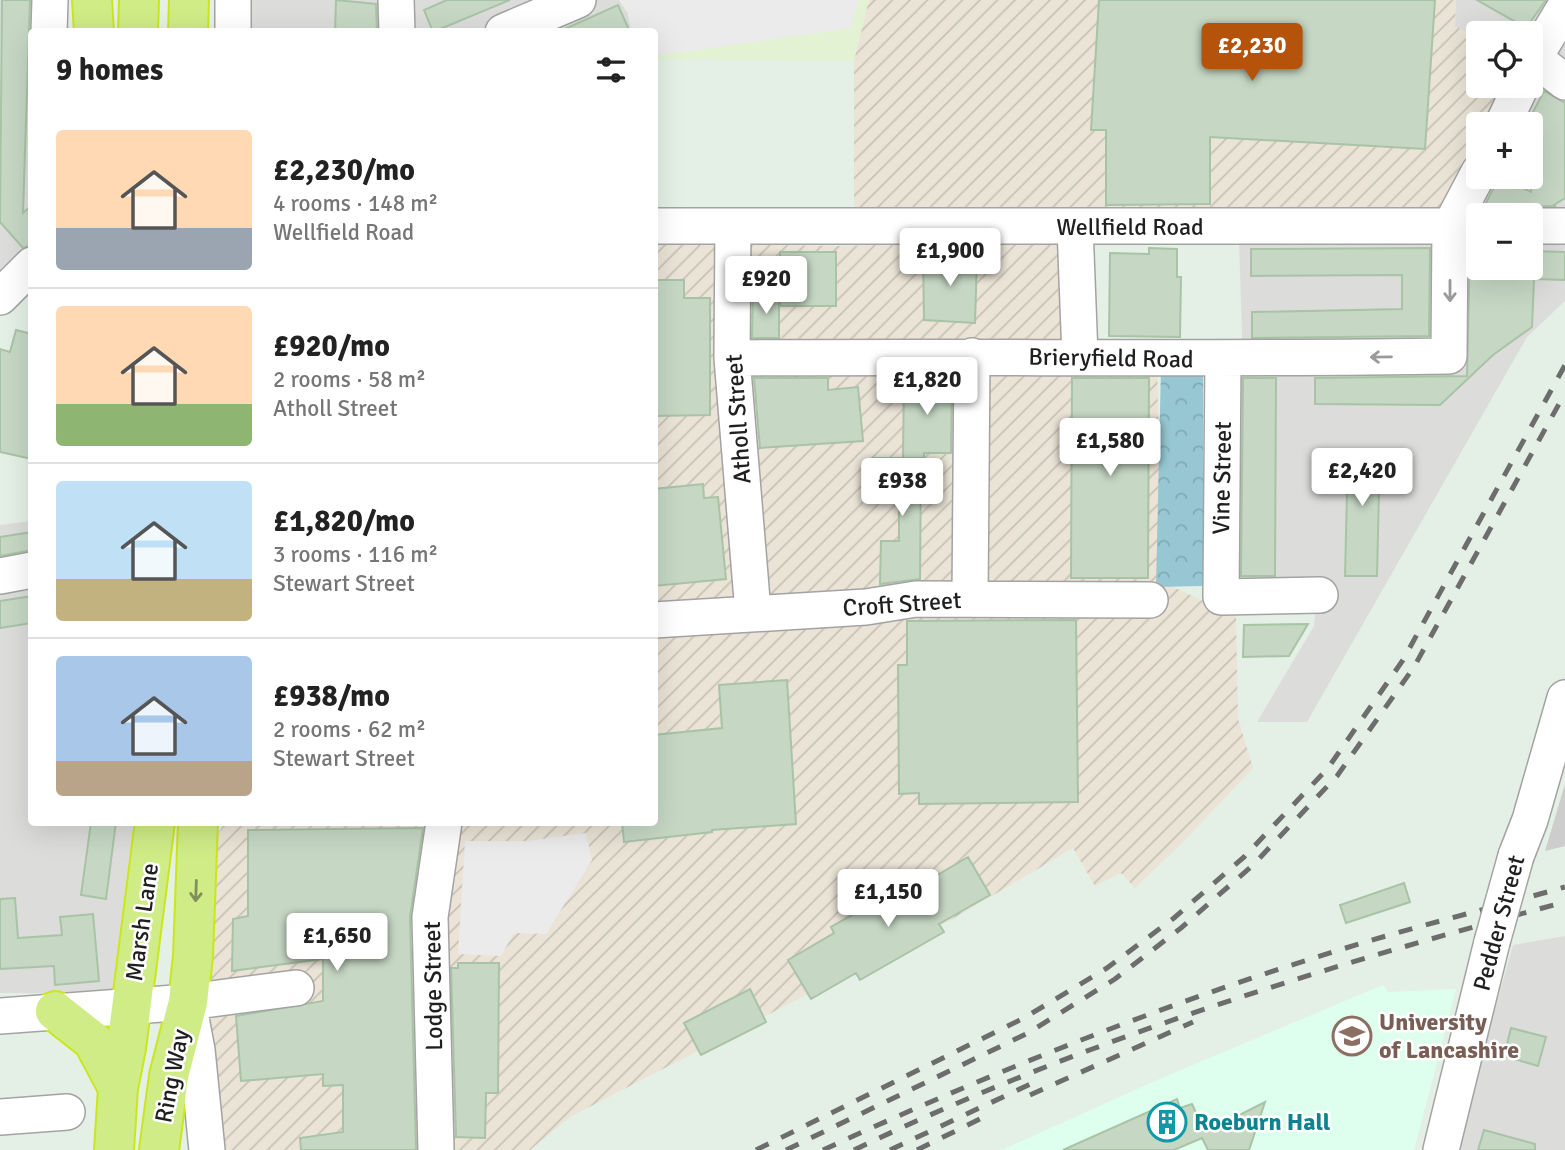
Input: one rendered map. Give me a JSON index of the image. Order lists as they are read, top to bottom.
{
  "streets": {
    "highway": ["Marsh Lane", "Ring Way"],
    "street": [
      "Wellfield Road",
      "Brieryfield Road",
      "Atholl Street",
      "Vine Street",
      "Croft Street",
      "Pedder Street",
      "Lodge Street"
    ]
  },
  "crossings": [
    ["Wellfield Road", "Brieryfield Road"],
    ["Wellfield Road", "Atholl Street"],
    ["Brieryfield Road", "Atholl Street"],
    ["Brieryfield Road", "Vine Street"],
    ["Atholl Street", "Croft Street"],
    ["Marsh Lane", "Ring Way"]
  ],
  "places": {
    "school or university": ["University of Lancashire"],
    "building": ["Roeburn Hall"]
  },
  "page": {
    "map_buttons": ["+", "−"],
    "price": [
      "£2,230",
      "£1,900",
      "£920",
      "£1,820",
      "£1,580",
      "£2,420",
      "£938",
      "£1,150",
      "£1,650"
    ],
    "heading": "9 homes",
    "list": [
      {
        "name": "£2,230/mo",
        "note": "4 rooms · 148 m² · Wellfield Road"
      },
      {
        "name": "£920/mo",
        "note": "2 rooms · 58 m² · Atholl Street"
      },
      {
        "name": "£1,820/mo",
        "note": "3 rooms · 116 m² · Stewart Street"
      },
      {
        "name": "£938/mo",
        "note": "2 rooms · 62 m² · Stewart Street"
      }
    ]
  }
}
